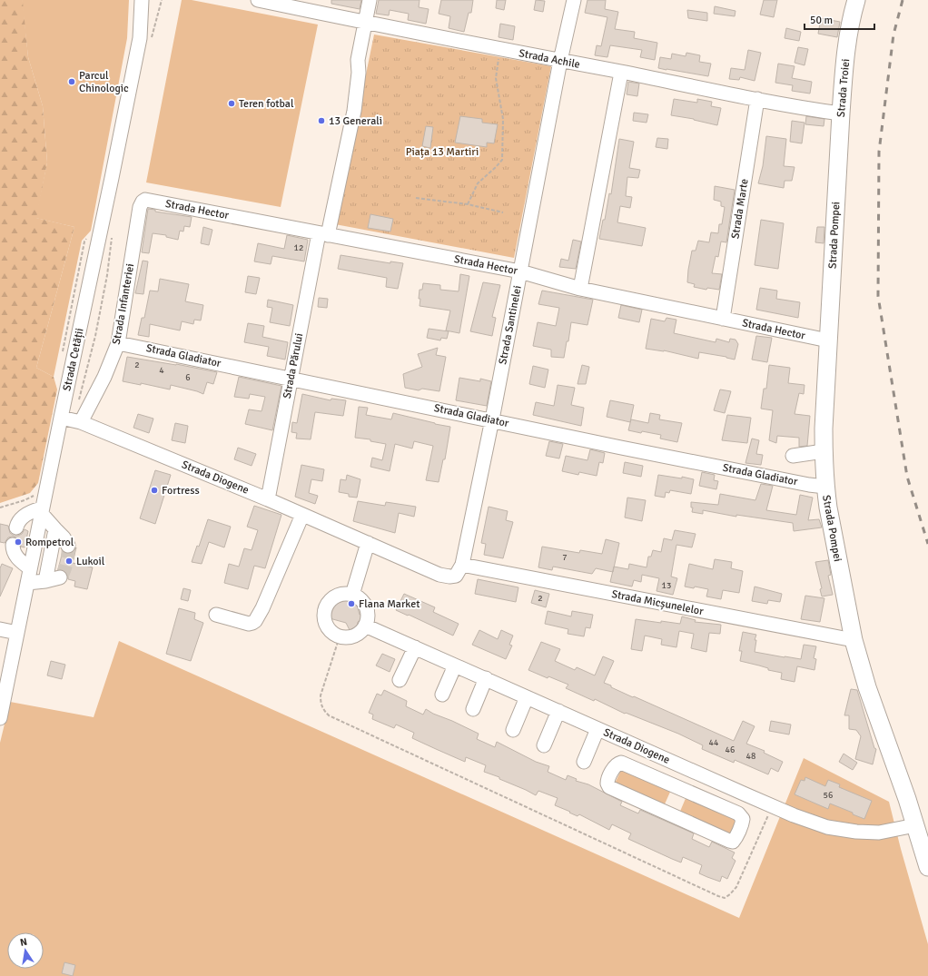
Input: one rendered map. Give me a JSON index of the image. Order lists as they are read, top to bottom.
{
  "streets": {
    "main road": ["Strada Troiei", "Strada Pompei"],
    "street": [
      "Strada Achile",
      "Strada Marte",
      "Strada Hector",
      "Strada Infanteriei",
      "Strada Santinelei",
      "Strada Gladiator",
      "Strada Cetății",
      "Strada Părului",
      "Strada Diogene",
      "Strada Micșunelelor"
    ]
  },
  "crossings": [
    ["Strada Achile", "Strada Troiei"],
    ["Strada Achile", "Strada Marte"],
    ["Strada Achile", "Strada Santinelei"],
    ["Strada Troiei", "Strada Pompei"],
    ["Strada Marte", "Strada Hector"],
    ["Strada Hector", "Strada Pompei"],
    ["Strada Hector", "Strada Infanteriei"],
    ["Strada Hector", "Strada Santinelei"],
    ["Strada Hector", "Strada Părului"],
    ["Strada Pompei", "Strada Gladiator"],
    ["Strada Pompei", "Strada Diogene"],
    ["Strada Pompei", "Strada Micșunelelor"],
    ["Strada Infanteriei", "Strada Gladiator"],
    ["Strada Infanteriei", "Strada Diogene"],
    ["Strada Santinelei", "Strada Gladiator"],
    ["Strada Santinelei", "Strada Diogene"],
    ["Strada Santinelei", "Strada Micșunelelor"],
    ["Strada Gladiator", "Strada Părului"],
    ["Strada Cetății", "Strada Diogene"],
    ["Strada Părului", "Strada Diogene"],
    ["Strada Diogene", "Strada Micșunelelor"]
  ],
  "parks": ["Piața 13 Martiri"],
  "places": [
    "Parcul Chinologic",
    "Teren fotbal",
    "13 Generali",
    "Fortress",
    "Rompetrol",
    "Lukoil",
    "Flana Market"
  ],
  "house_numbers": [
    "12",
    "2",
    "4",
    "6",
    "7",
    "13",
    "2",
    "44",
    "46",
    "48",
    "56"
  ],
  "scale_bar": "50 m",
  "north": "top"
}
